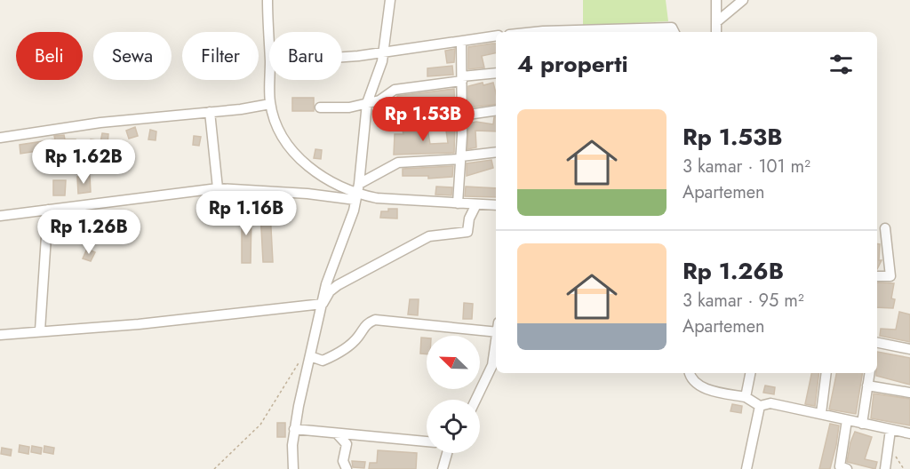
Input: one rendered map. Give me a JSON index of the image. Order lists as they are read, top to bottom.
{
  "north": "top left",
  "page": {
    "chip": [
      "Beli",
      "Sewa",
      "Filter",
      "Baru"
    ],
    "heading": "4 properti",
    "list": [
      {
        "name": "Rp 1.53B",
        "note": "3 kamar · 101 m² · Apartemen"
      },
      {
        "name": "Rp 1.26B",
        "note": "3 kamar · 95 m² · Apartemen"
      }
    ],
    "price": [
      "Rp 1.53B",
      "Rp 1.62B",
      "Rp 1.16B",
      "Rp 1.26B"
    ]
  }
}
